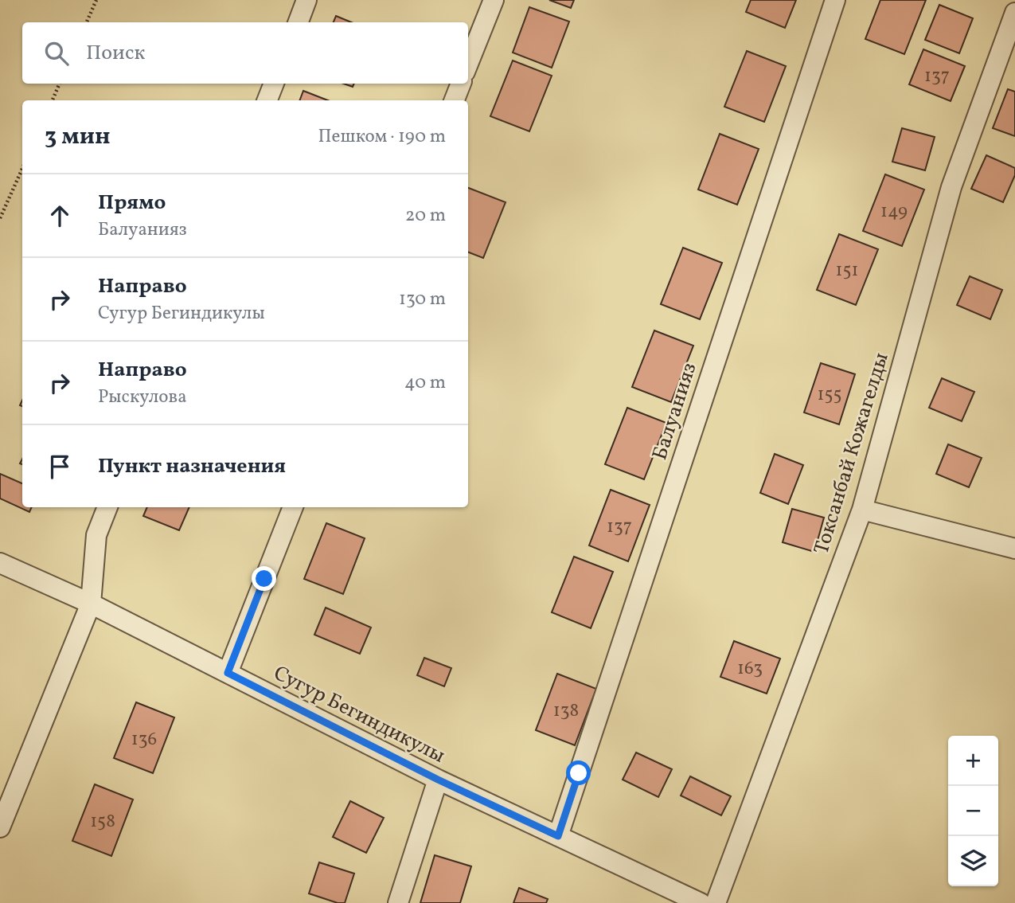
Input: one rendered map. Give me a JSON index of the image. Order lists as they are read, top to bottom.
{
  "streets": {
    "street": ["Балуанияз", "Токсанбай Кожагелды", "Сугур Бегиндикулы"]
  },
  "crossings": [
    ["Балуанияз", "Сугур Бегиндикулы"]
  ],
  "house_numbers": [
    "137",
    "149",
    "151",
    "155",
    "137",
    "163",
    "138",
    "136",
    "158"
  ],
  "page": {
    "search": "Поиск",
    "heading": ["3 мин", "Пешком · 190 m"],
    "list": [
      ["Прямо", "Балуанияз", "20 m"],
      ["Направо", "Сугур Бегиндикулы", "130 m"],
      ["Направо", "Рыскулова", "40 m"],
      "Пункт назначения"
    ],
    "map_buttons": ["+", "−"]
  }
}
